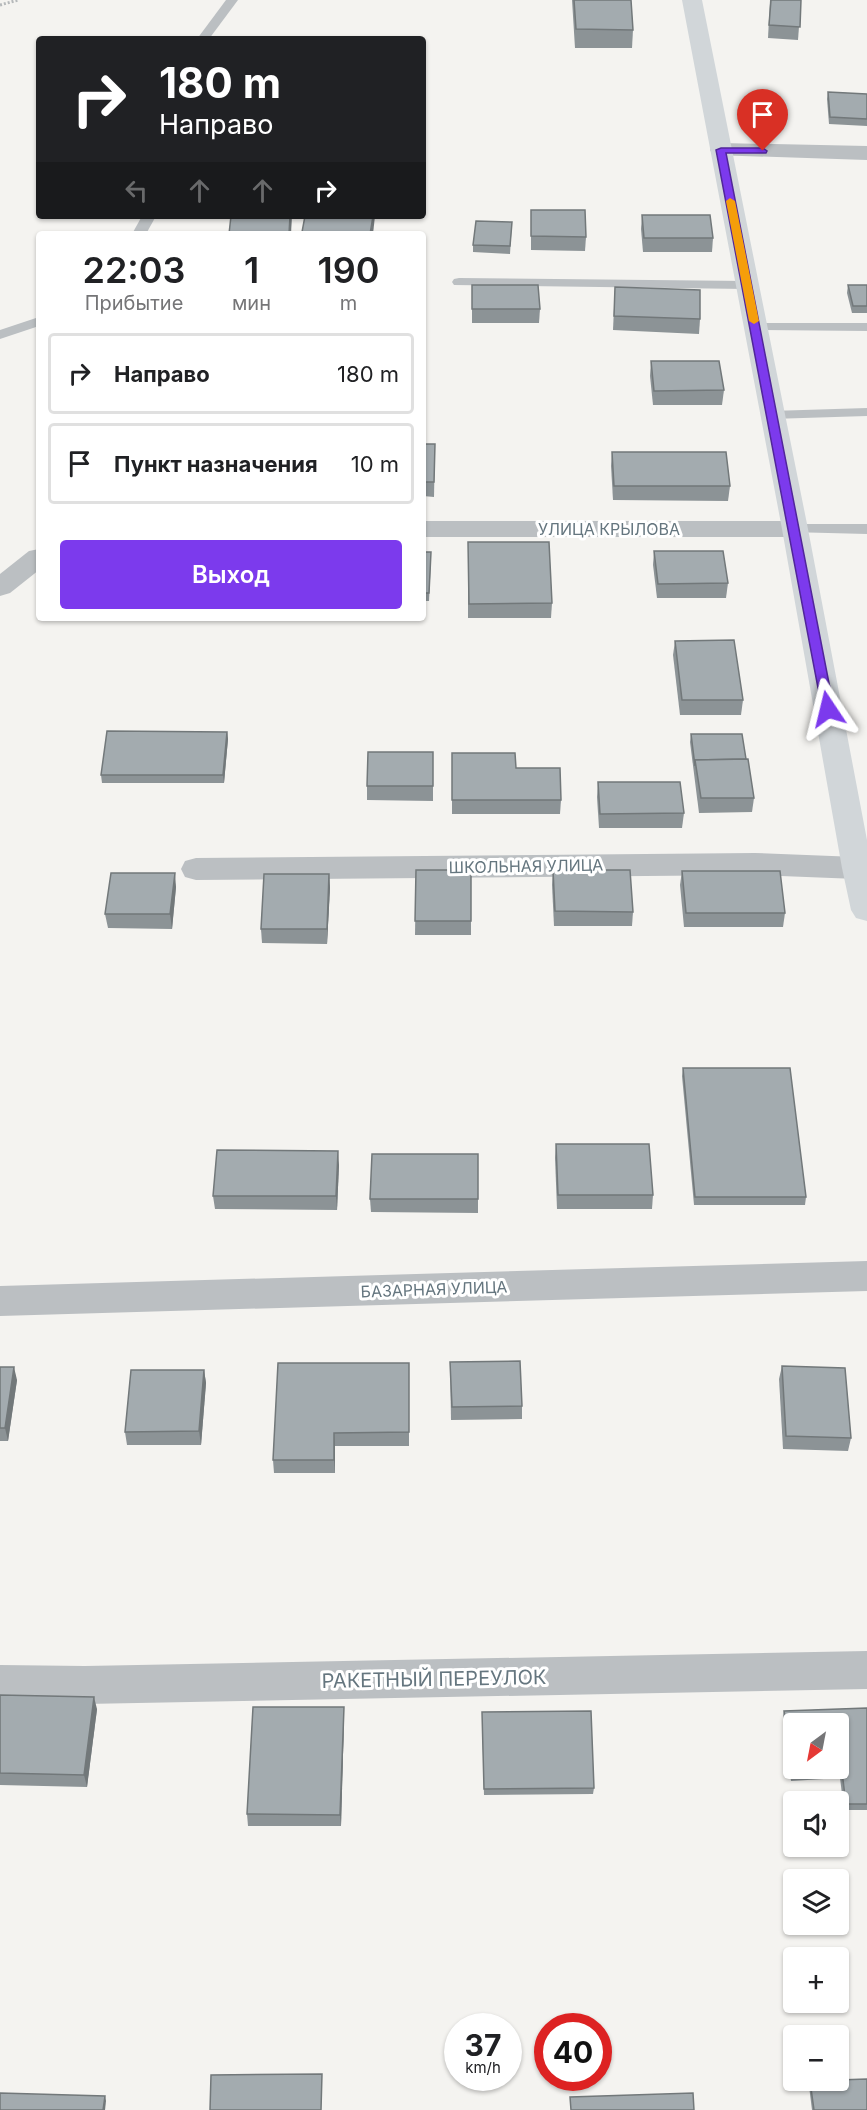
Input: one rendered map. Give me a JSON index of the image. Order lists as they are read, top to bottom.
{
  "streets": {
    "street": [
      "УЛИЦА КРЫЛОВА",
      "ШКОЛЬНАЯ УЛИЦА",
      "БАЗАРНАЯ УЛИЦА",
      "РАКЕТНЫЙ ПЕРЕУЛОК"
    ]
  },
  "north": "bottom left",
  "page": {
    "turn": ["180 m", "Направо"],
    "eta": [
      "22:03",
      "Прибытие",
      "1",
      "мин",
      "190",
      "m"
    ],
    "list": [
      {
        "name": "Направо",
        "value": "180 m"
      },
      {
        "name": "Пункт назначения",
        "value": "10 m"
      }
    ],
    "buttons": "Выход",
    "map_buttons": ["+", "−"],
    "speed": "37 km/h",
    "limit": "40"
  }
}
